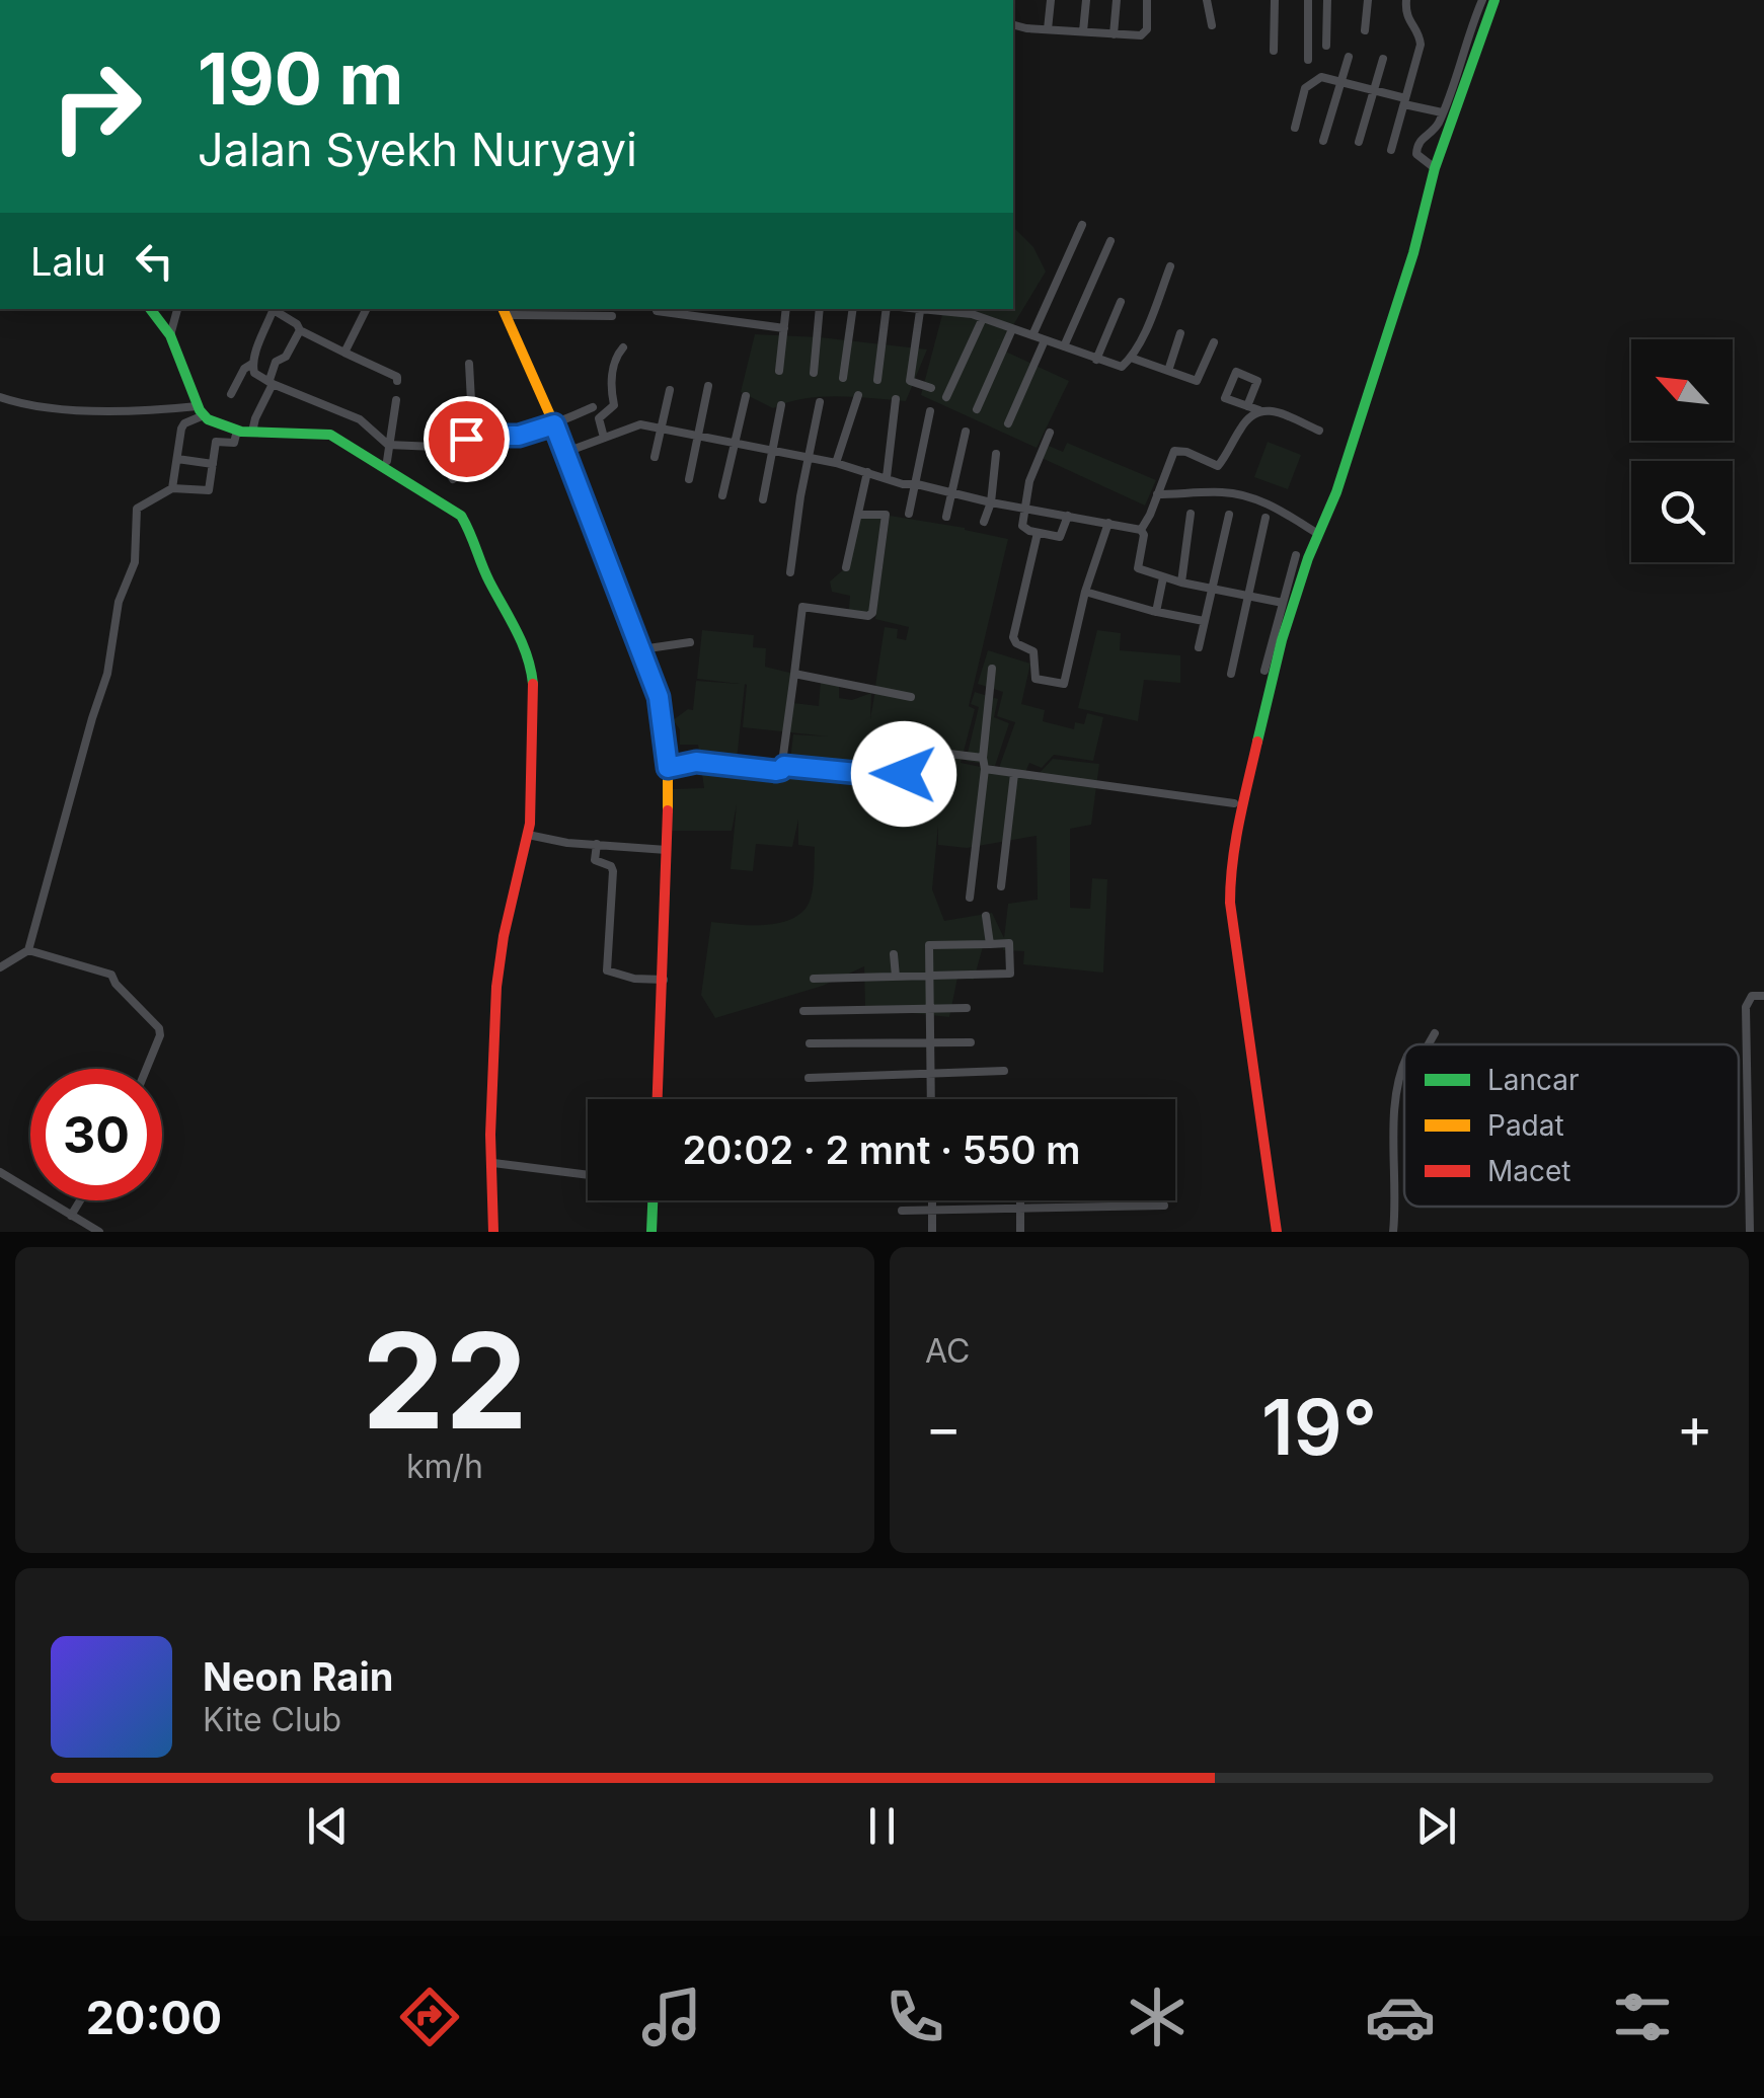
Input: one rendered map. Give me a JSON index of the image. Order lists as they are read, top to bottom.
{
  "legend": ["Lancar", "Padat", "Macet"],
  "north": "top left",
  "page": {
    "turn": ["190 m", "Jalan Syekh Nuryayi"],
    "then": "Lalu",
    "limit": "30",
    "trip": "20:02 · 2 mnt · 550 m",
    "tile": [
      ["22", "km/h"],
      "AC"
    ],
    "heat": ["−", "19°", "+"],
    "song": ["Neon Rain", "Kite Club"],
    "tabs": "20:00"
  }
}
